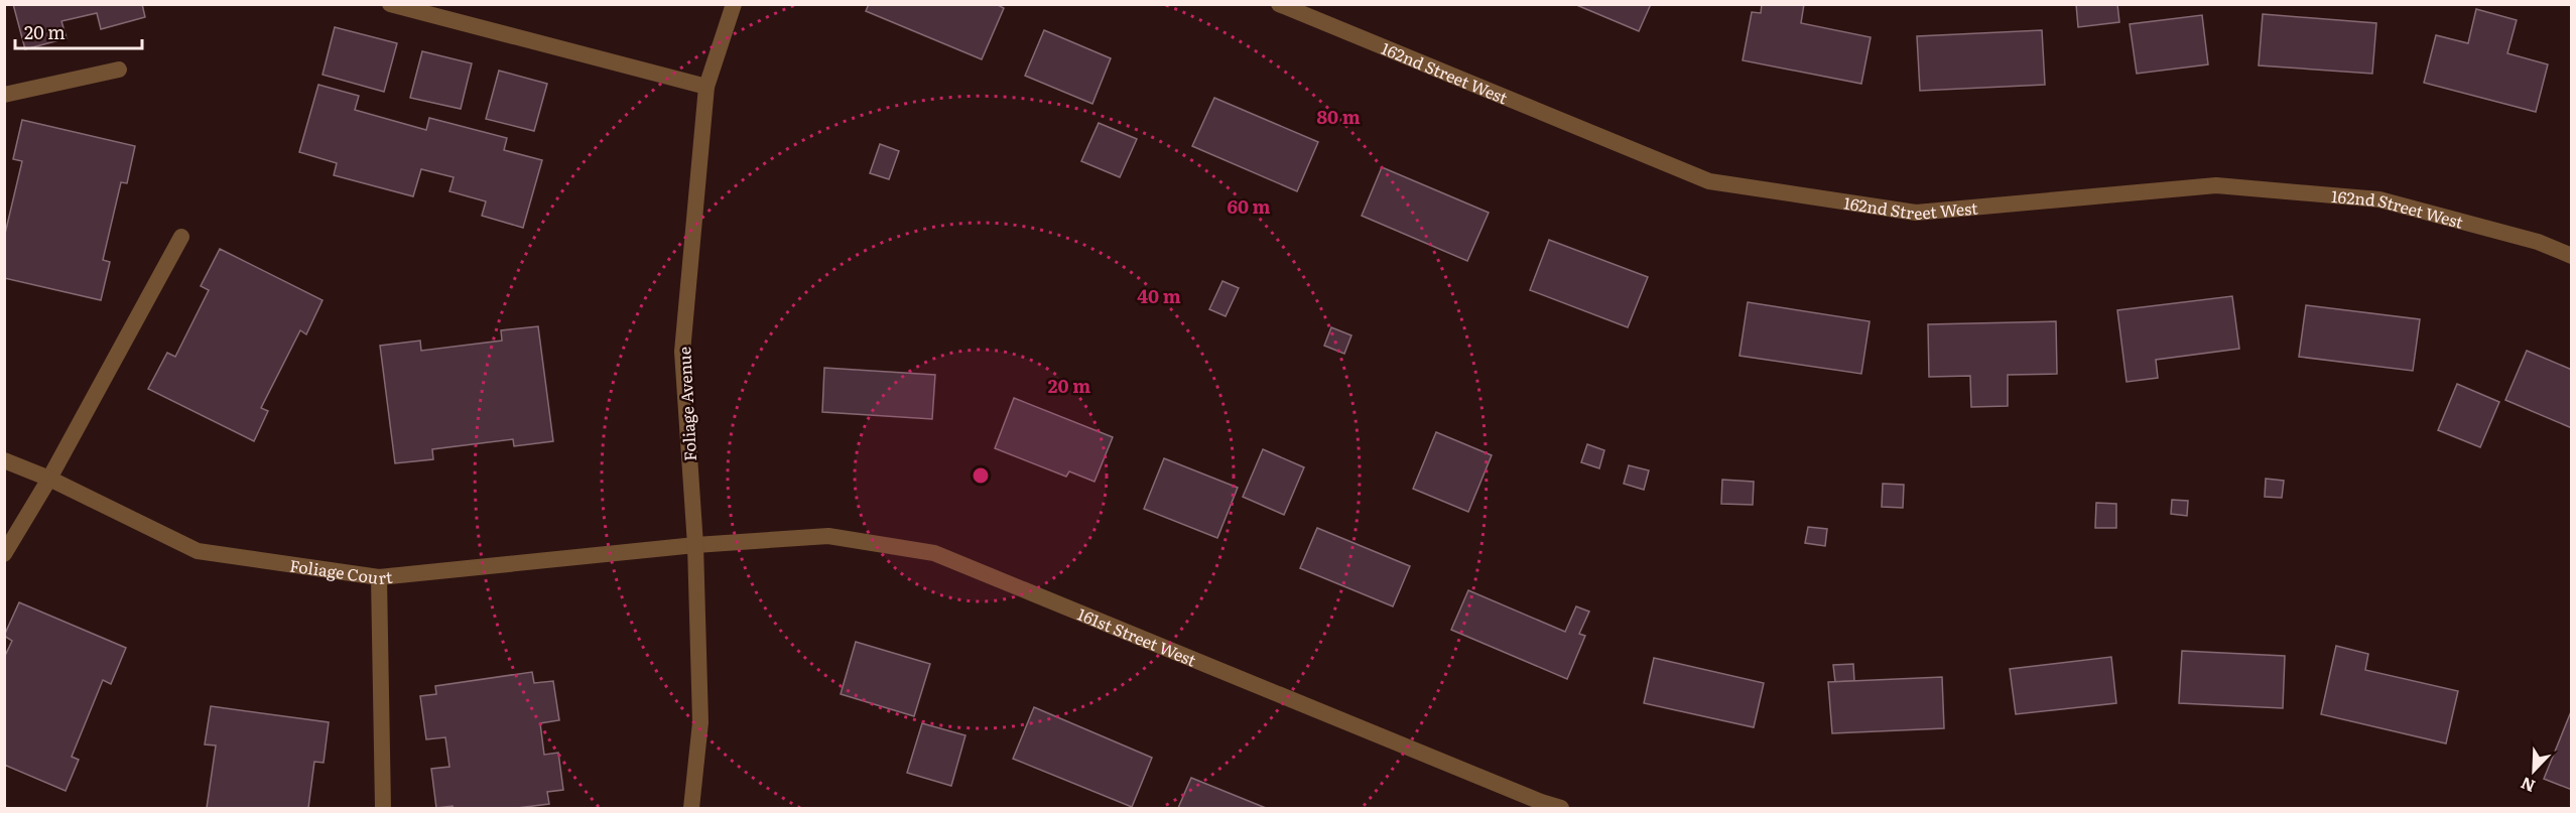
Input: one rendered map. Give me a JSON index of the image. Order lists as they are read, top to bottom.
{
  "streets": {
    "street": [
      "162nd Street West",
      "Foliage Avenue",
      "Foliage Court",
      "161st Street West"
    ]
  },
  "crossings": [
    ["Foliage Avenue", "Foliage Court"],
    ["Foliage Avenue", "161st Street West"],
    ["Foliage Court", "161st Street West"]
  ],
  "scale_bar": "20 m",
  "north": "bottom left",
  "rings": [
    "80 m",
    "60 m",
    "40 m",
    "20 m"
  ]
}
